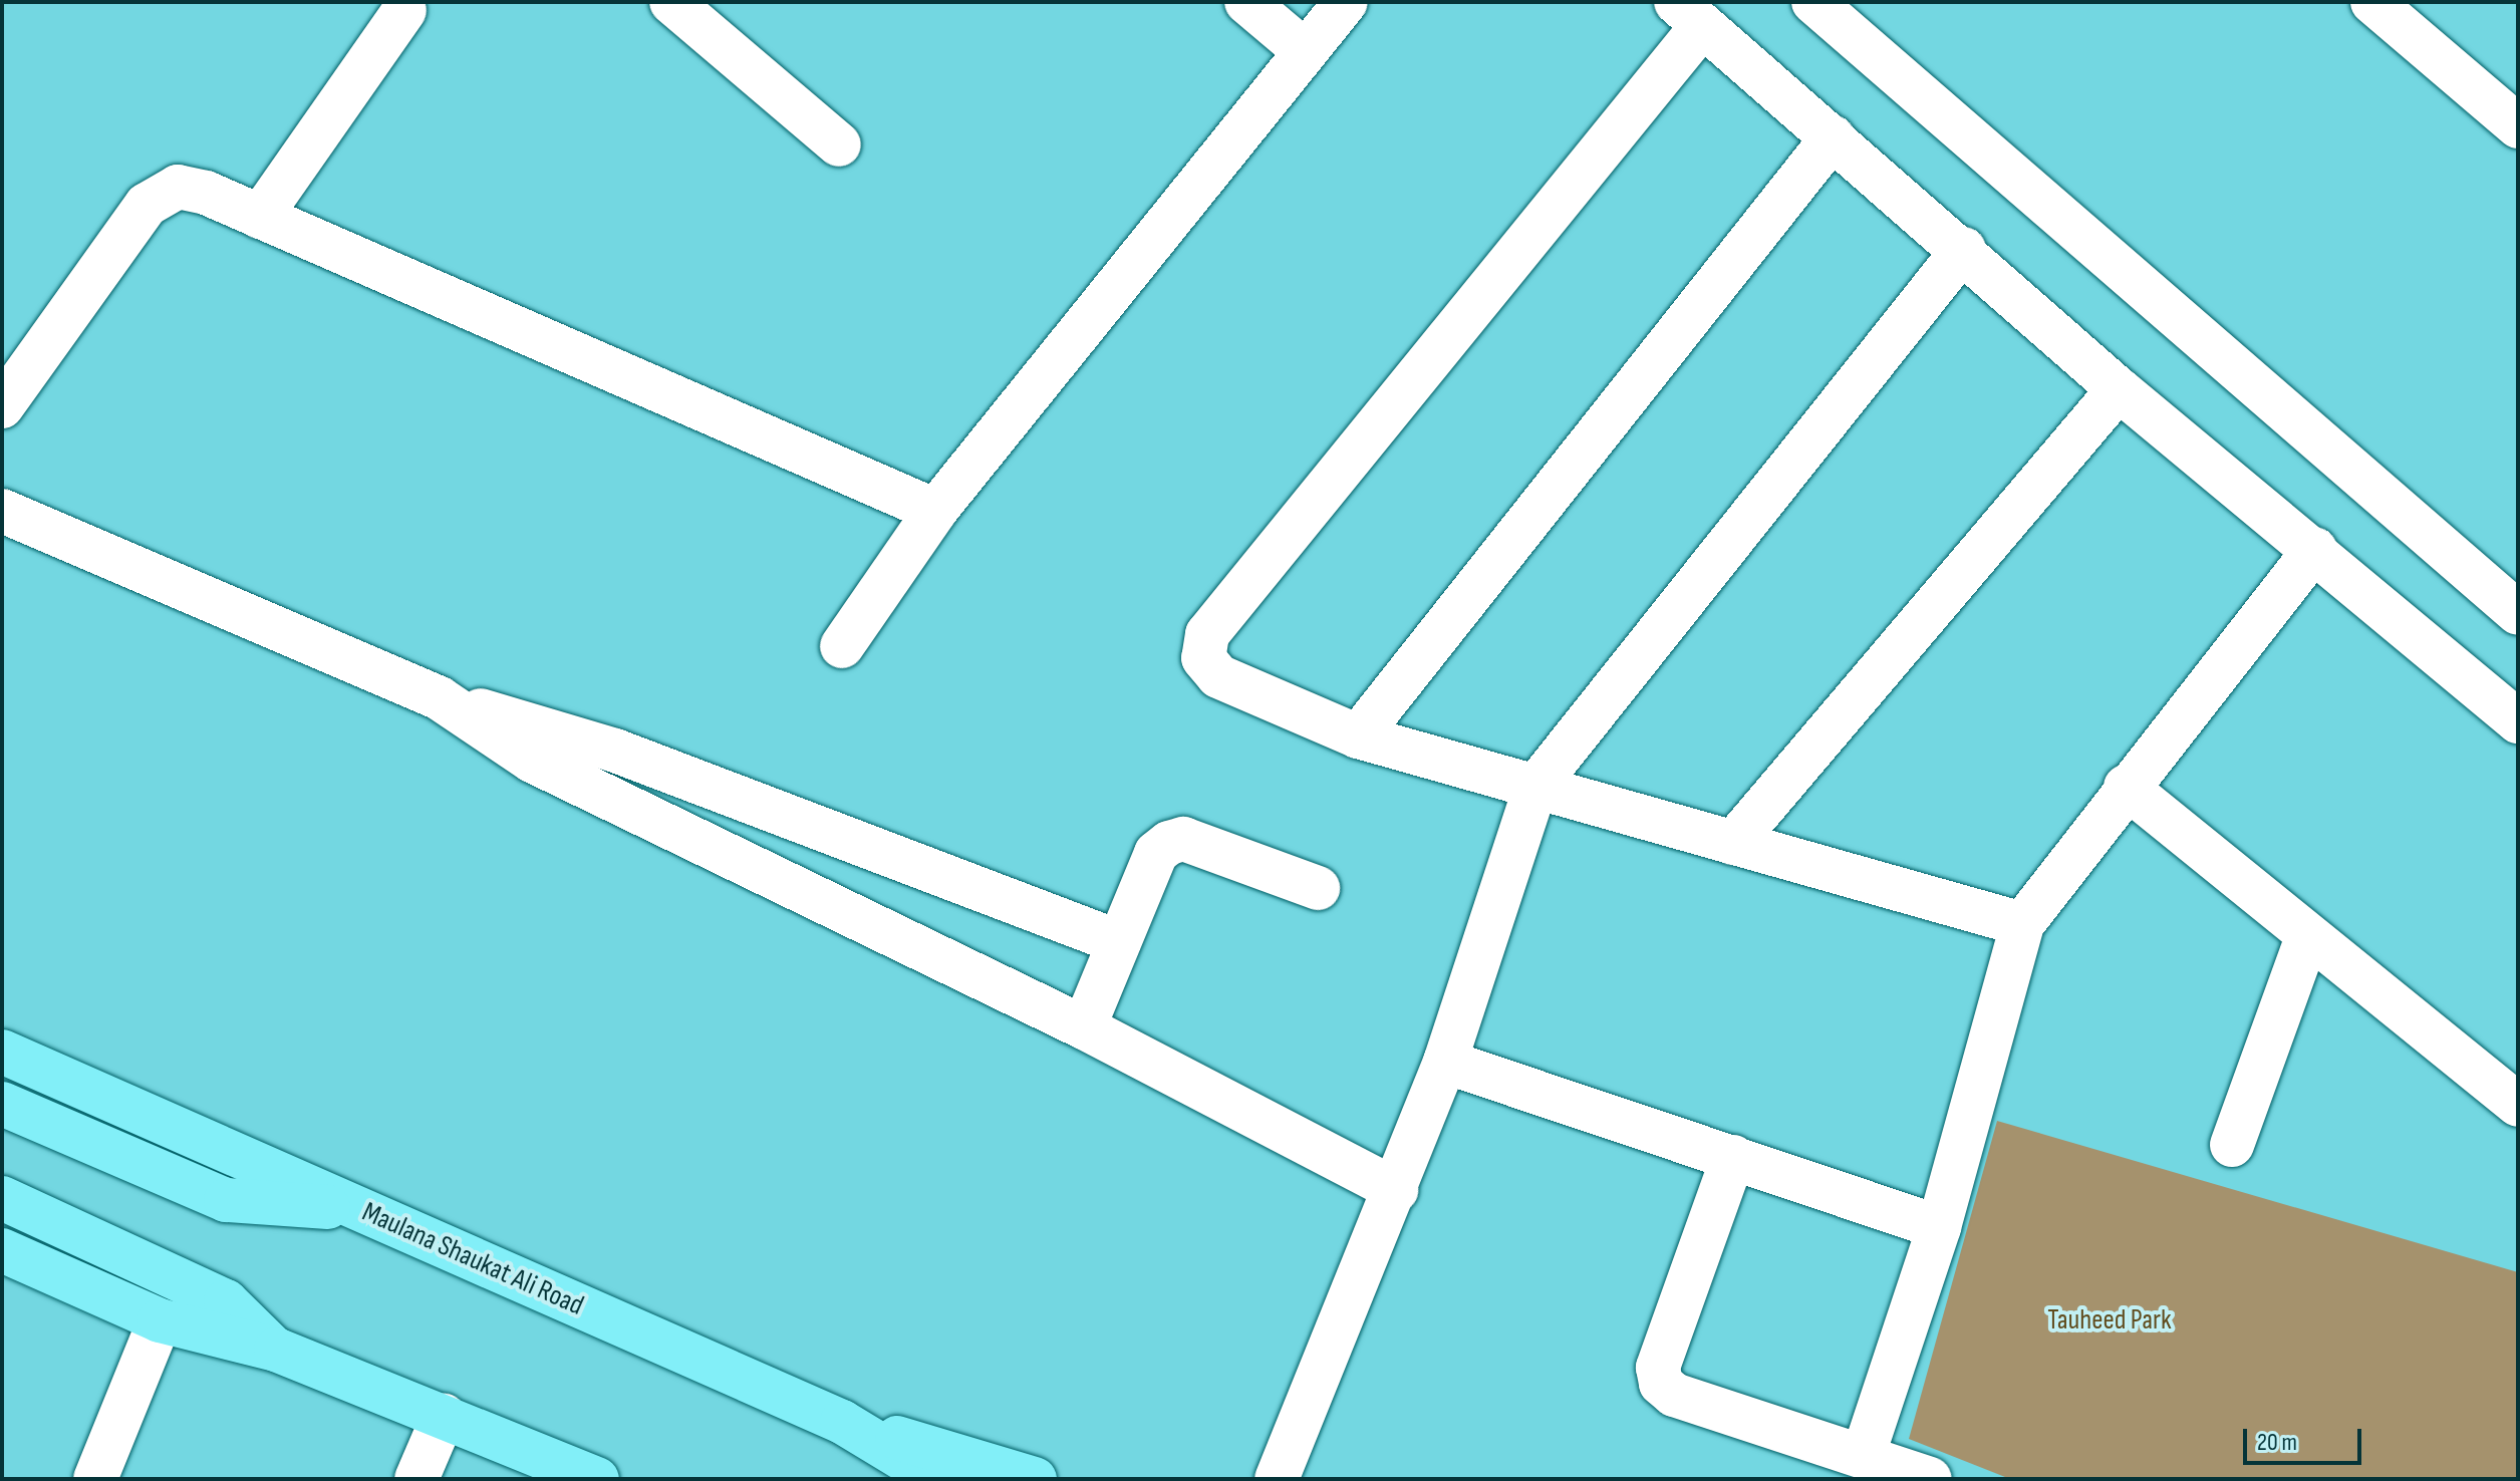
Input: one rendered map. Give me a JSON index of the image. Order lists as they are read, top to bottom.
{
  "streets": {
    "main road": ["Maulana Shaukat Ali Road"]
  },
  "parks": ["Tauheed Park"],
  "scale_bar": "20 m"
}
